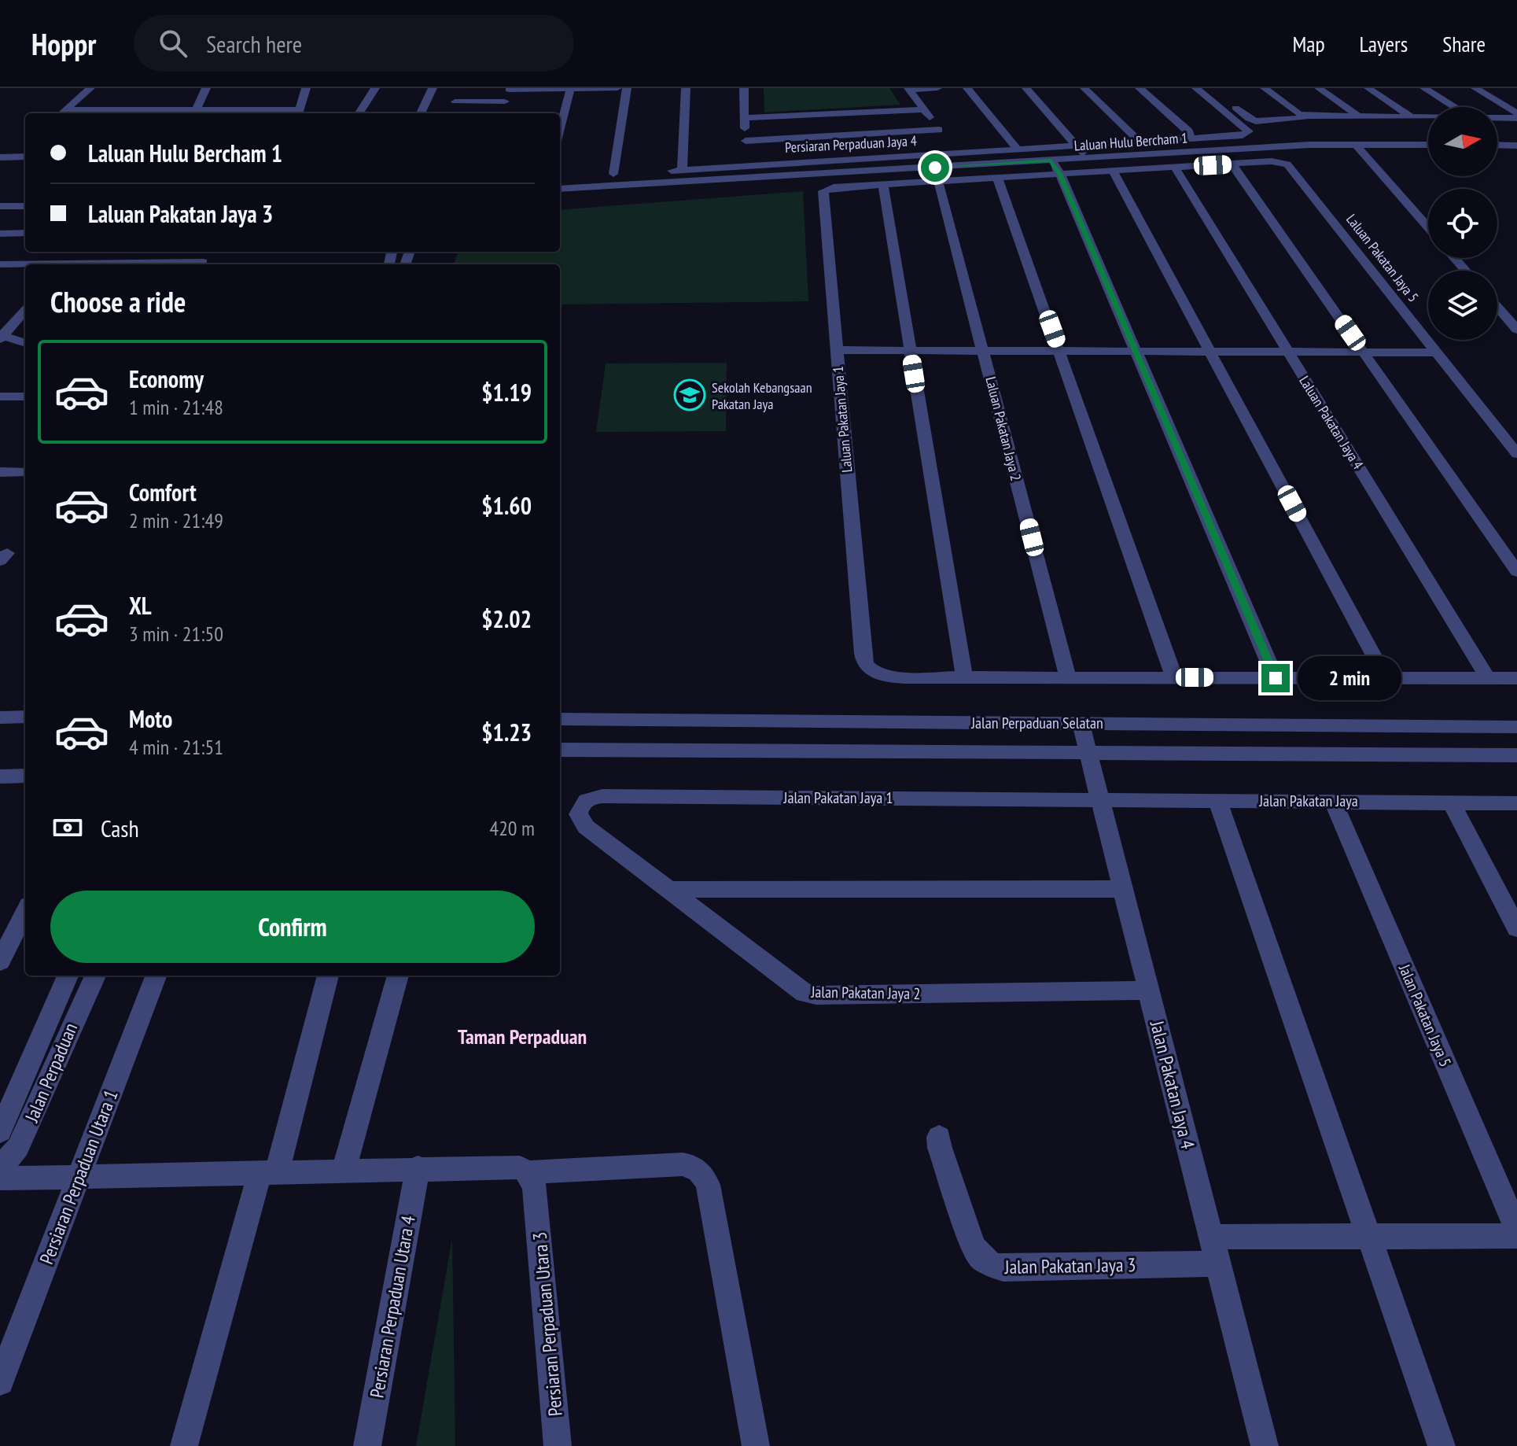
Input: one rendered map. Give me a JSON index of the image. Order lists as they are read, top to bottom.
{
  "streets": {
    "street": [
      "Laluan Hulu Bercham 1",
      "Persiaran Perpaduan Jaya 4",
      "Laluan Pakatan Jaya 5",
      "Laluan Pakatan Jaya 1",
      "Laluan Pakatan Jaya 4",
      "Laluan Pakatan Jaya 2",
      "Jalan Perpaduan Selatan",
      "Jalan Pakatan Jaya 1",
      "Jalan Pakatan Jaya",
      "Jalan Pakatan Jaya 2",
      "Jalan Pakatan Jaya 5",
      "Jalan Perpaduan",
      "Jalan Pakatan Jaya 4",
      "Persiaran Perpaduan Utara 1",
      "Jalan Pakatan Jaya 3",
      "Persiaran Perpaduan Utara 4",
      "Persiaran Perpaduan Utara 3"
    ]
  },
  "crossings": [
    ["Laluan Pakatan Jaya 1", "Laluan Pakatan Jaya 4"],
    ["Laluan Pakatan Jaya 1", "Laluan Pakatan Jaya 2"],
    ["Jalan Perpaduan Selatan", "Jalan Pakatan Jaya 4"],
    ["Jalan Pakatan Jaya 1", "Jalan Pakatan Jaya"],
    ["Jalan Pakatan Jaya 1", "Jalan Pakatan Jaya 2"],
    ["Jalan Pakatan Jaya 1", "Jalan Pakatan Jaya 4"],
    ["Jalan Pakatan Jaya", "Jalan Pakatan Jaya 5"],
    ["Jalan Pakatan Jaya", "Jalan Pakatan Jaya 4"],
    ["Jalan Pakatan Jaya 2", "Jalan Pakatan Jaya 4"],
    ["Jalan Pakatan Jaya 4", "Jalan Pakatan Jaya 3"]
  ],
  "districts": ["Taman Perpaduan"],
  "places": {
    "school or university": ["Sekolah Kebangsaan Pakatan Jaya"]
  },
  "north": "right",
  "page": {
    "header": "Hoppr",
    "search": "Search here",
    "nav": ["Map", "Layers", "Share"],
    "banner": ["Laluan Hulu Bercham 1", "Laluan Pakatan Jaya 3"],
    "heading": "Choose a ride",
    "list": [
      {
        "name": "Economy",
        "note": "1 min · 21:48",
        "value": "$1.19"
      },
      {
        "name": "Comfort",
        "note": "2 min · 21:49",
        "value": "$1.60"
      },
      {
        "name": "XL",
        "note": "3 min · 21:50",
        "value": "$2.02"
      },
      {
        "name": "Moto",
        "note": "4 min · 21:51",
        "value": "$1.23"
      }
    ],
    "bubble": "2 min",
    "pay": ["Cash", "420 m"],
    "buttons": "Confirm"
  }
}
